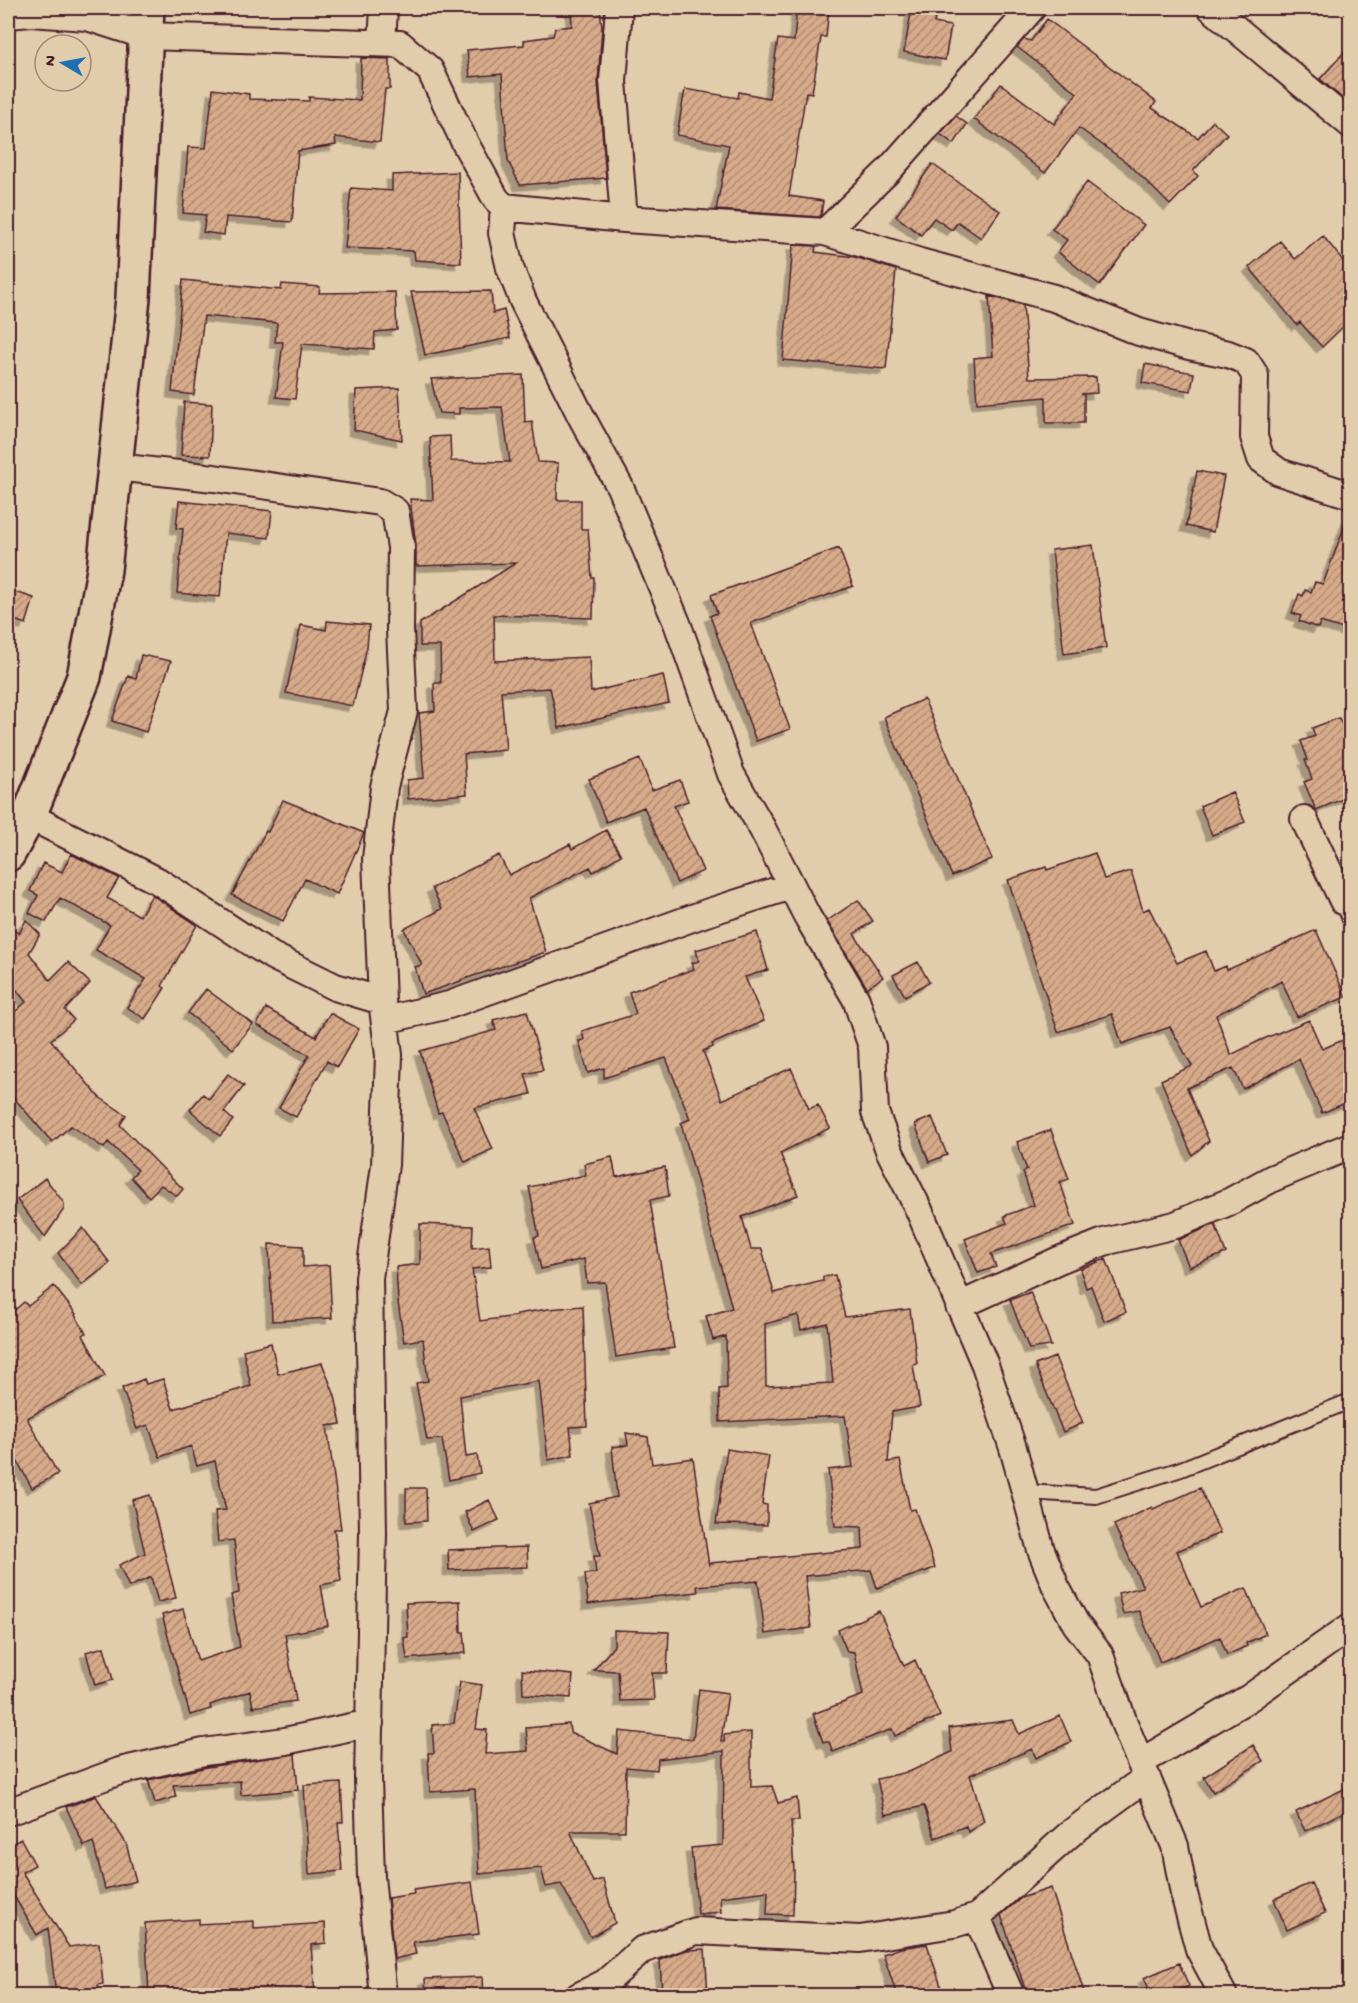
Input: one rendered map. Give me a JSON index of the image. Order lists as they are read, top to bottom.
{
  "north": "left"
}
